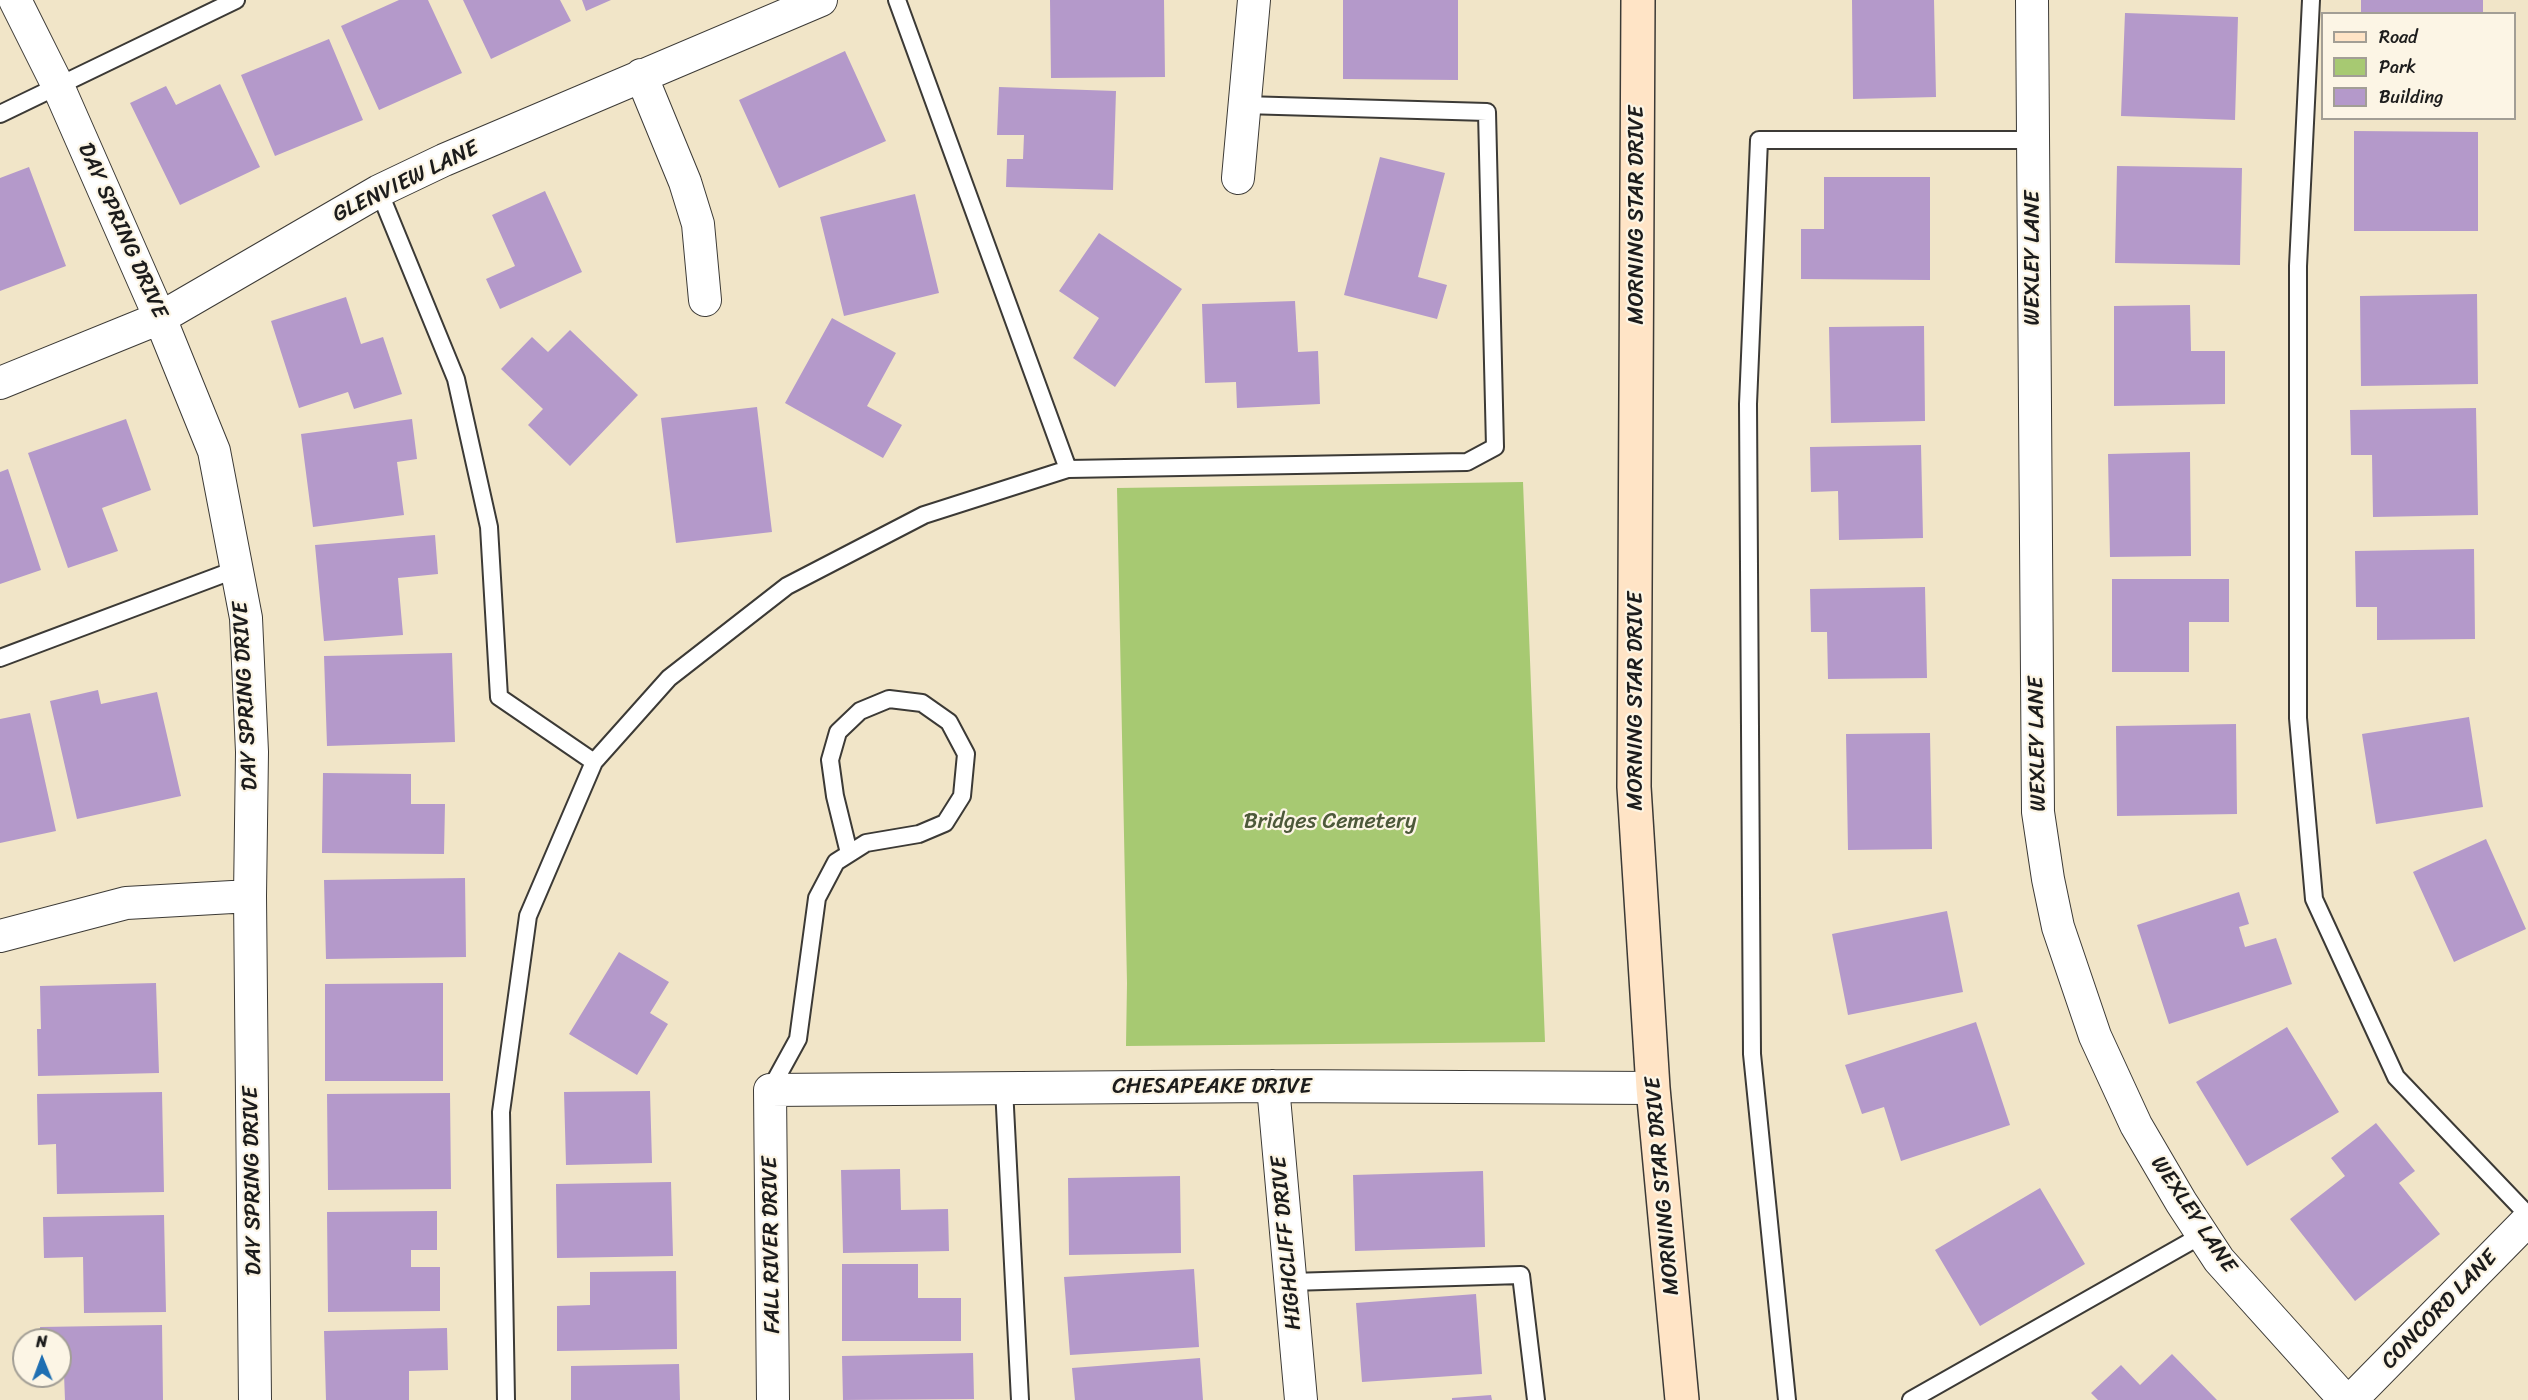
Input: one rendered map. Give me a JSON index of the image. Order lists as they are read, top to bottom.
{
  "streets": {
    "street": [
      "GLENVIEW LANE",
      "MORNING STAR DRIVE",
      "DAY SPRING DRIVE",
      "WEXLEY LANE",
      "CHESAPEAKE DRIVE",
      "HIGHCLIFF DRIVE",
      "FALL RIVER DRIVE",
      "CONCORD LANE"
    ]
  },
  "crossings": [
    ["GLENVIEW LANE", "DAY SPRING DRIVE"],
    ["MORNING STAR DRIVE", "CHESAPEAKE DRIVE"],
    ["CHESAPEAKE DRIVE", "HIGHCLIFF DRIVE"],
    ["CHESAPEAKE DRIVE", "FALL RIVER DRIVE"]
  ],
  "parks": ["Bridges Cemetery"],
  "legend": ["Road", "Park", "Building"],
  "north": "top"
}
